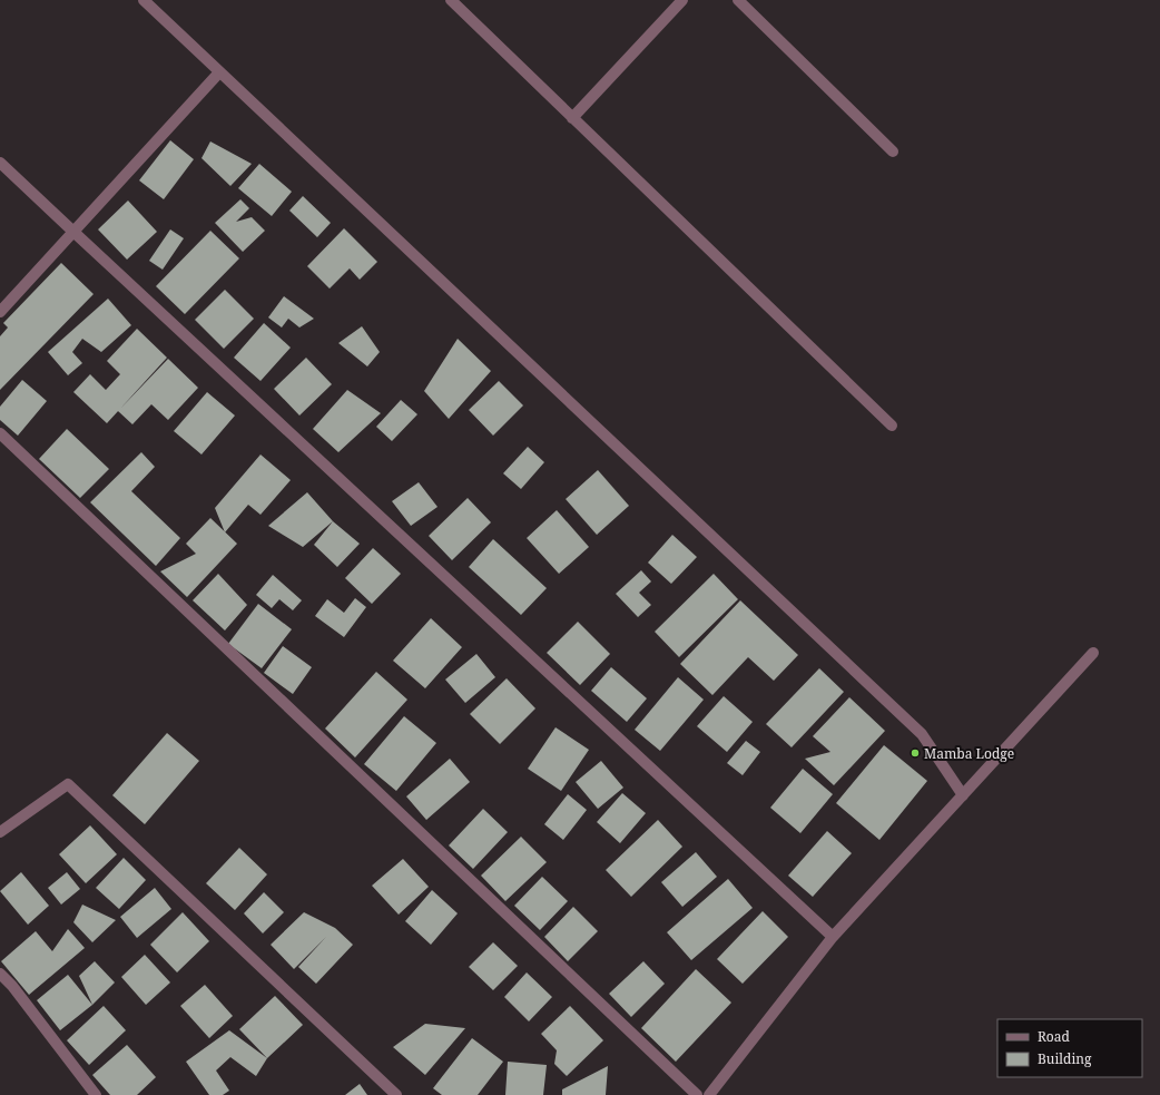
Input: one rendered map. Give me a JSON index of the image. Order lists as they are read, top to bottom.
{
  "places": ["Mamba Lodge"],
  "legend": ["Road", "Building"]
}
